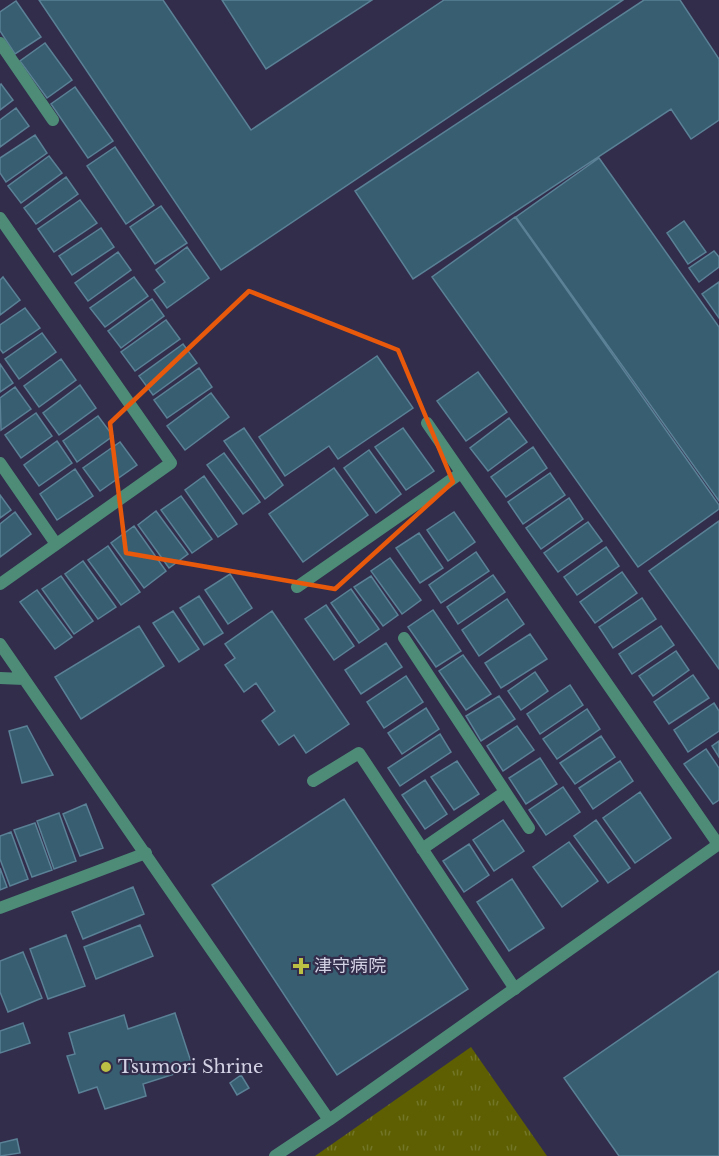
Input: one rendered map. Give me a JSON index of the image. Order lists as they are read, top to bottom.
{
  "places": {
    "health": ["津守病院"],
    "other": ["Tsumori Shrine"]
  }
}
